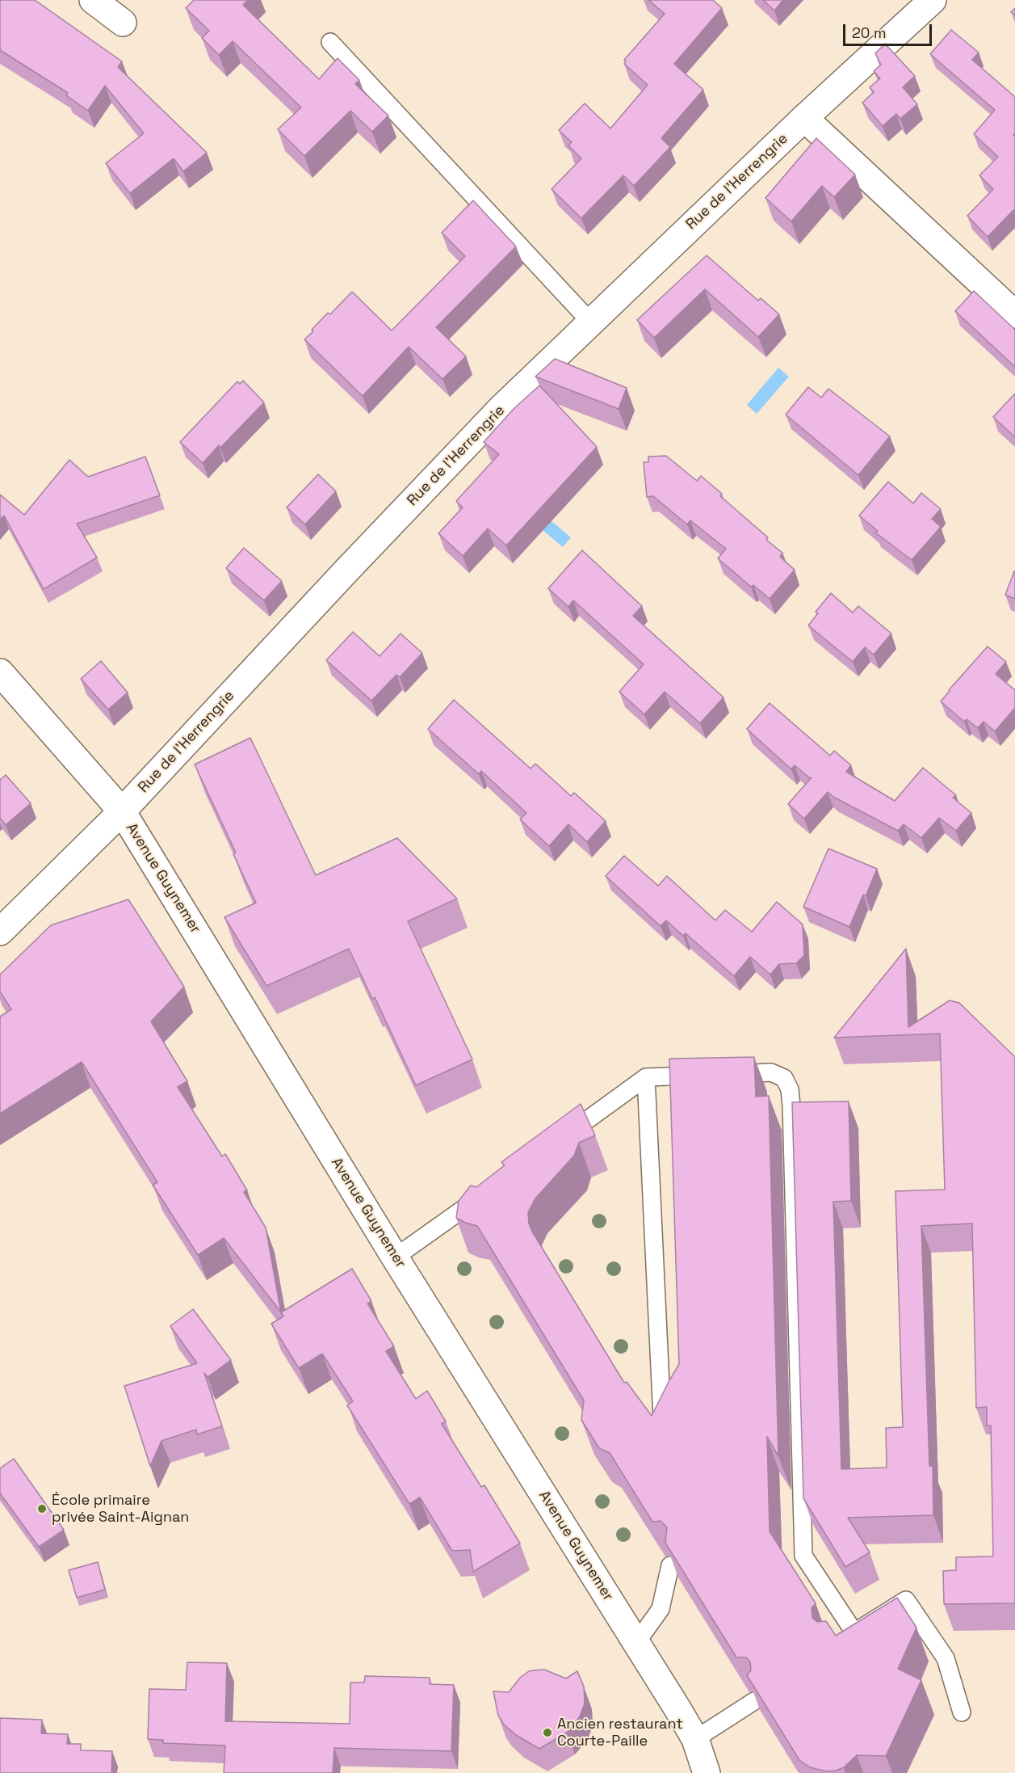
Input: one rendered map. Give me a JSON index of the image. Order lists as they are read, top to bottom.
{
  "streets": {
    "street": ["Rue de l'Herrengrie", "Avenue Guynemer"]
  },
  "crossings": [
    ["Rue de l'Herrengrie", "Avenue Guynemer"]
  ],
  "places": ["École primaire privée Saint-Aignan", "Ancien restaurant Courte-Paille"],
  "scale_bar": "20 m"
}
